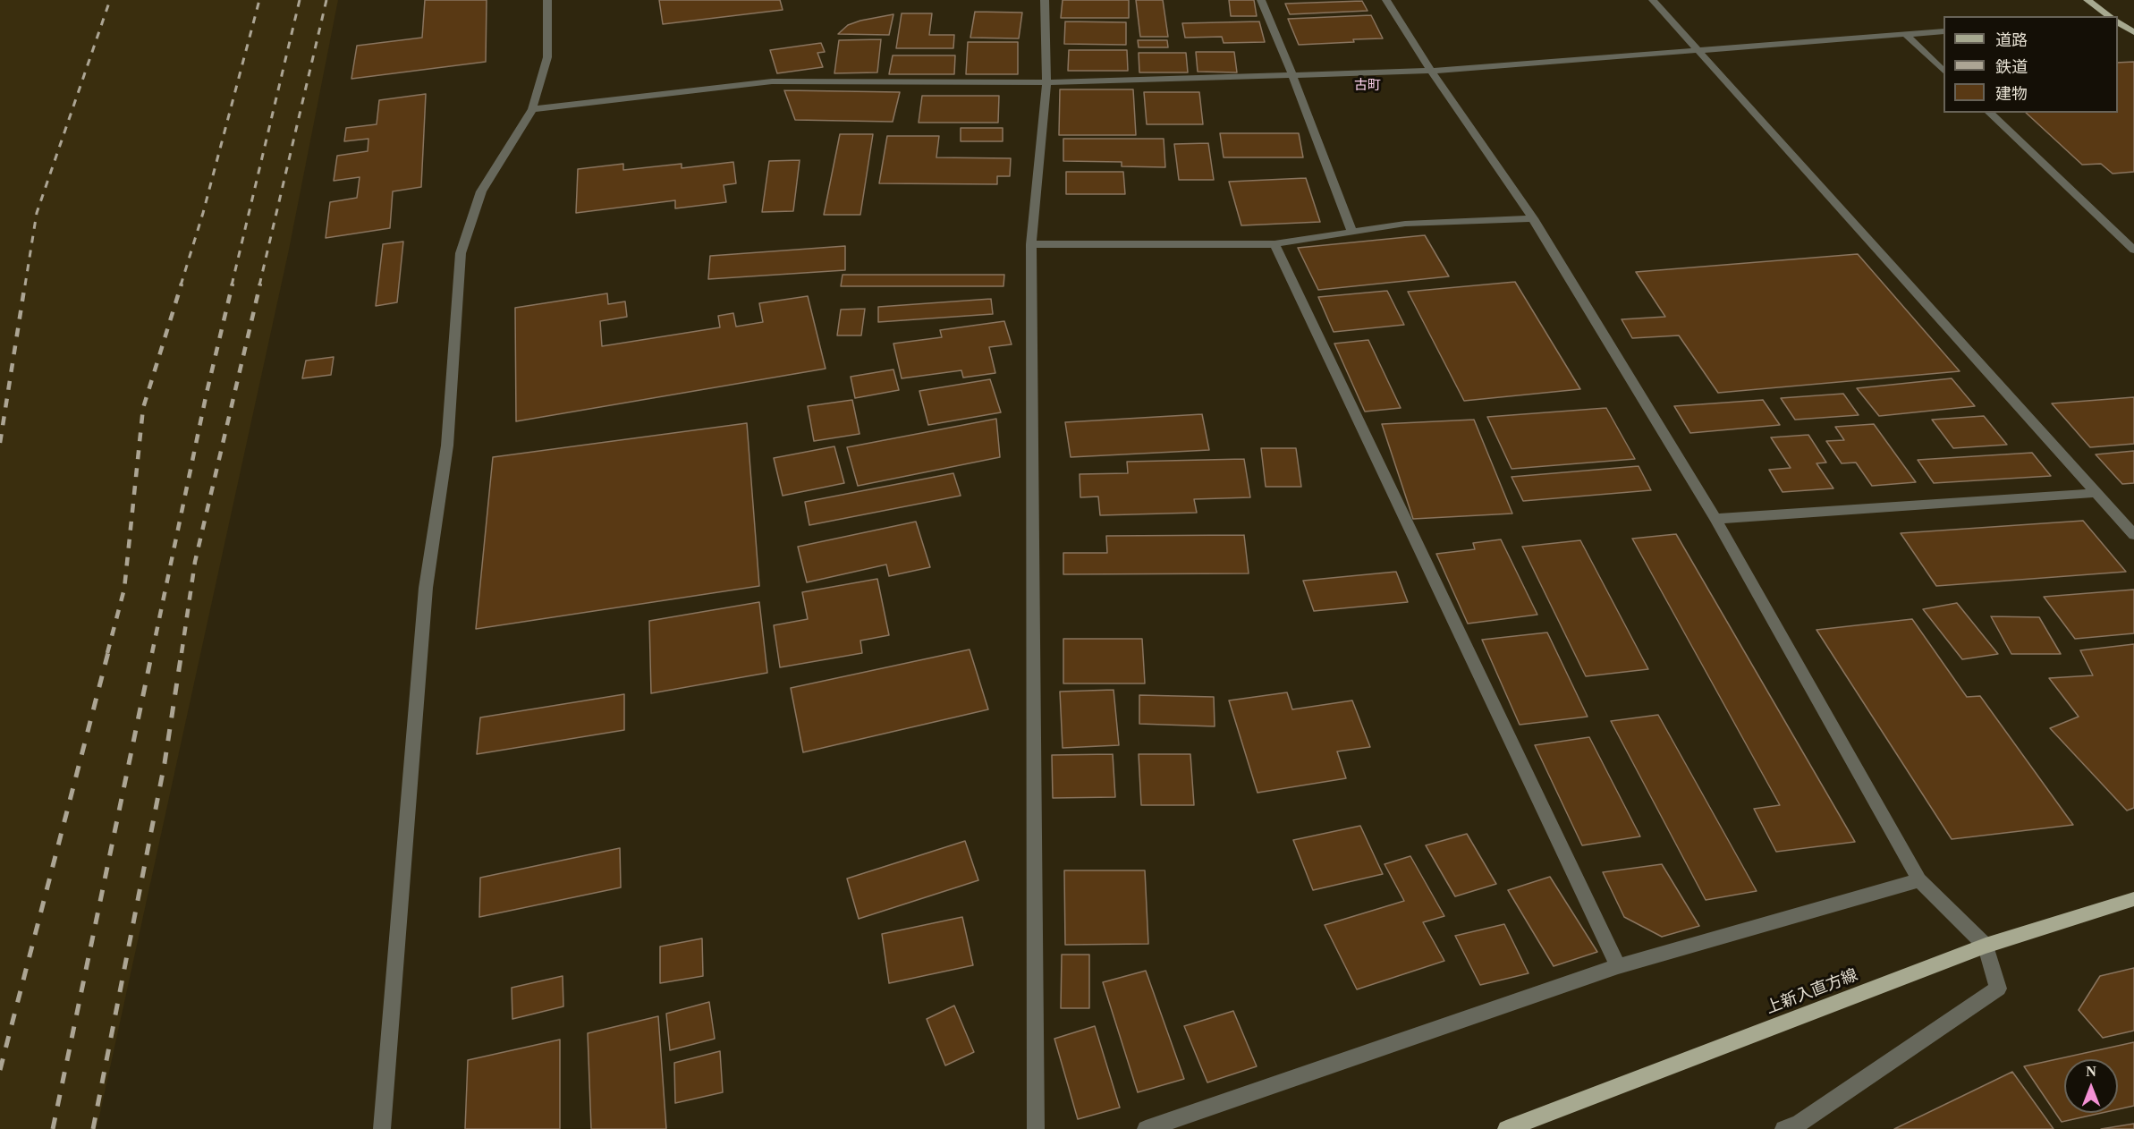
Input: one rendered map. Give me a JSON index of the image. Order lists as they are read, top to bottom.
{
  "streets": {
    "main road": ["上新入直方線"]
  },
  "districts": ["古町"],
  "legend": ["道路", "鉄道", "建物"],
  "north": "top"
}
